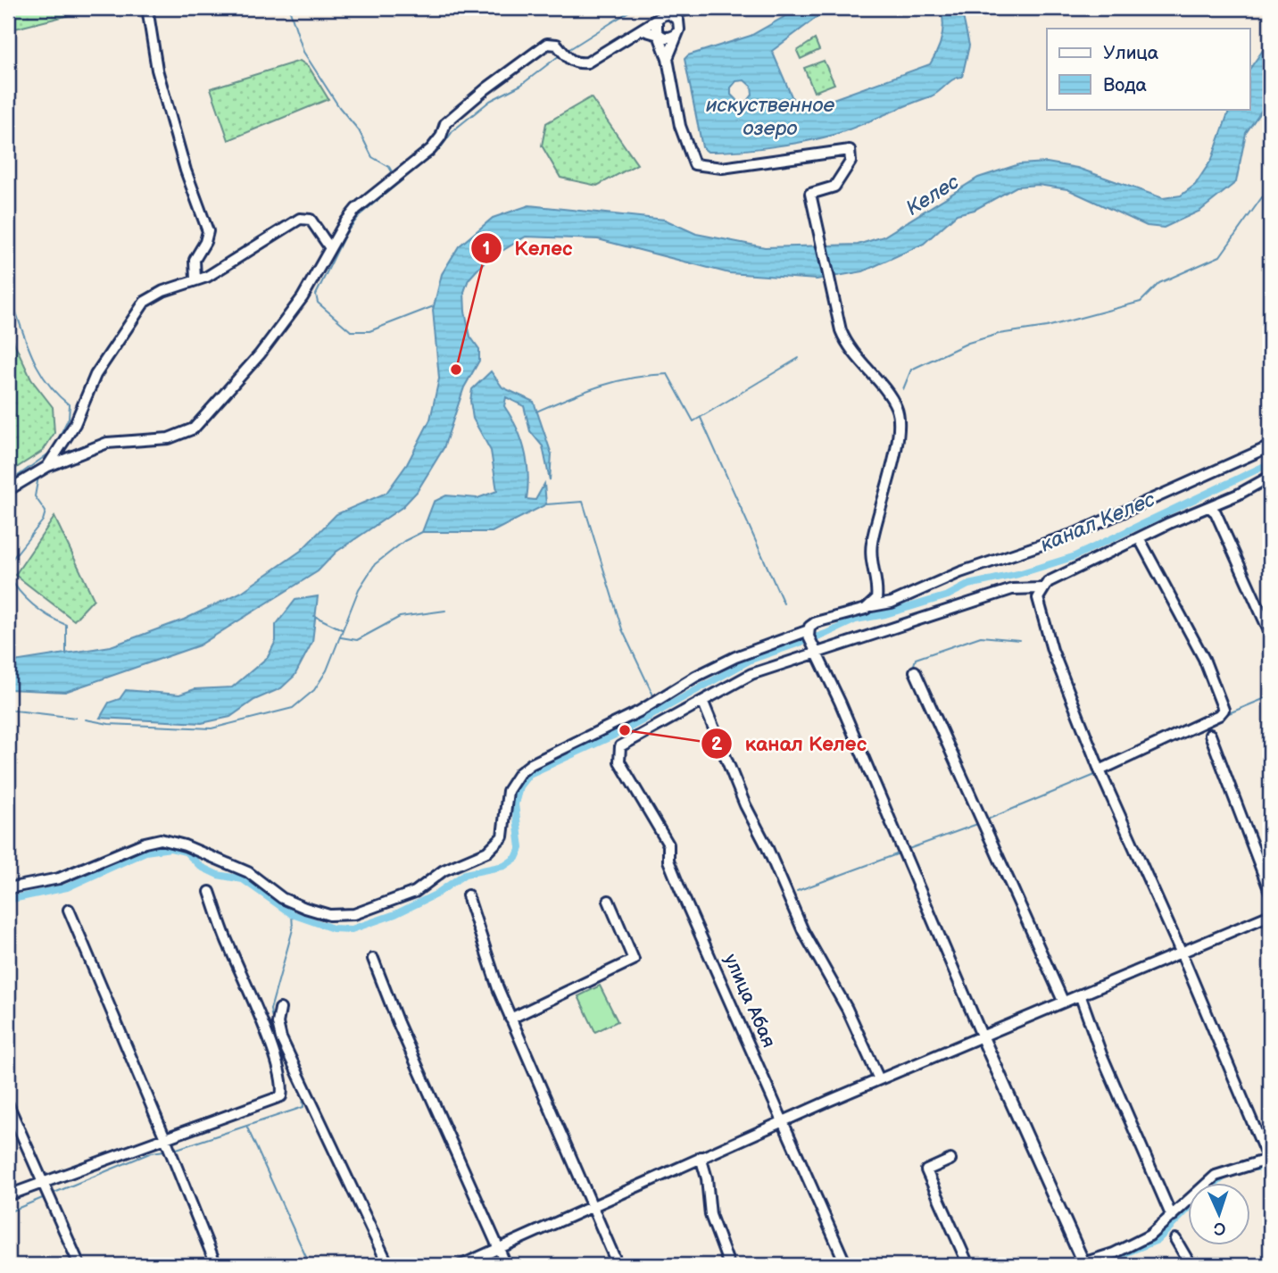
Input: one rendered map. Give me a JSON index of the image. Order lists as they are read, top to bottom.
{
  "streets": {
    "street": ["улица Абая"]
  },
  "water": ["искуственное озеро", "Келес", "канал Келес"],
  "places": ["Келес", "канал Келес"],
  "legend": ["Улица", "Вода"],
  "north": "bottom"
}
